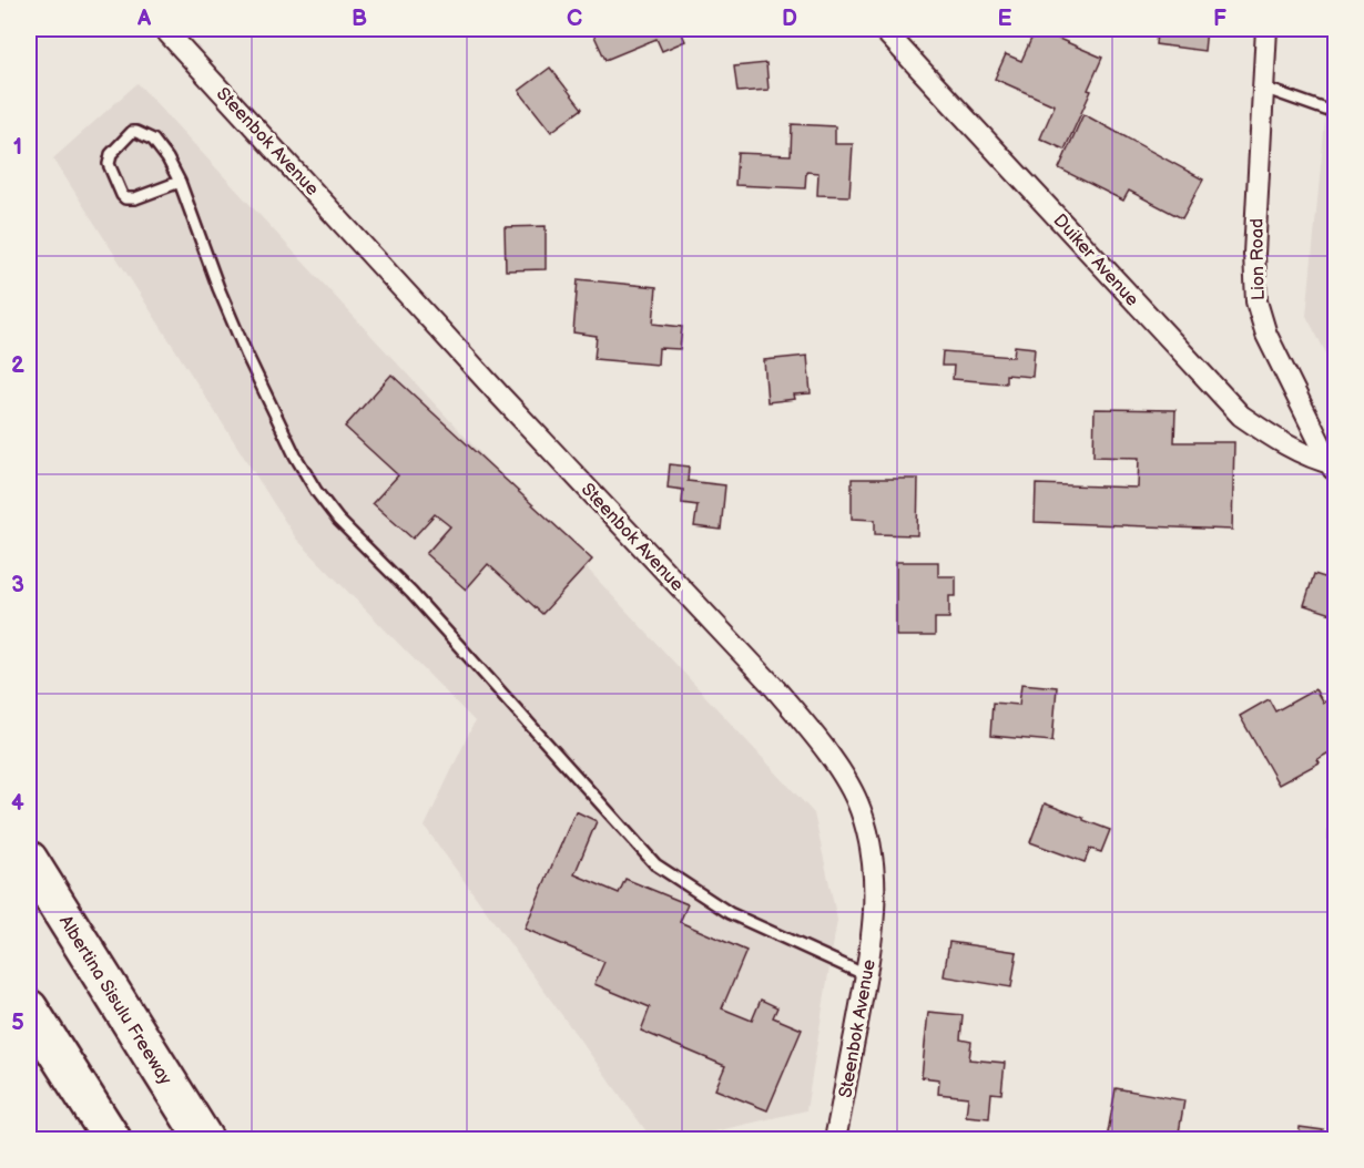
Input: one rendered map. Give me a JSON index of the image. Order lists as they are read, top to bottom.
{
  "streets": {
    "highway": ["Albertina Sisulu Freeway"],
    "street": ["Steenbok Avenue", "Duiker Avenue", "Lion Road"]
  },
  "crossings": [
    ["Duiker Avenue", "Lion Road"]
  ],
  "grid": {
    "columns": [
      "A",
      "B",
      "C",
      "D",
      "E",
      "F"
    ],
    "rows": [
      "1",
      "2",
      "3",
      "4",
      "5"
    ]
  }
}
